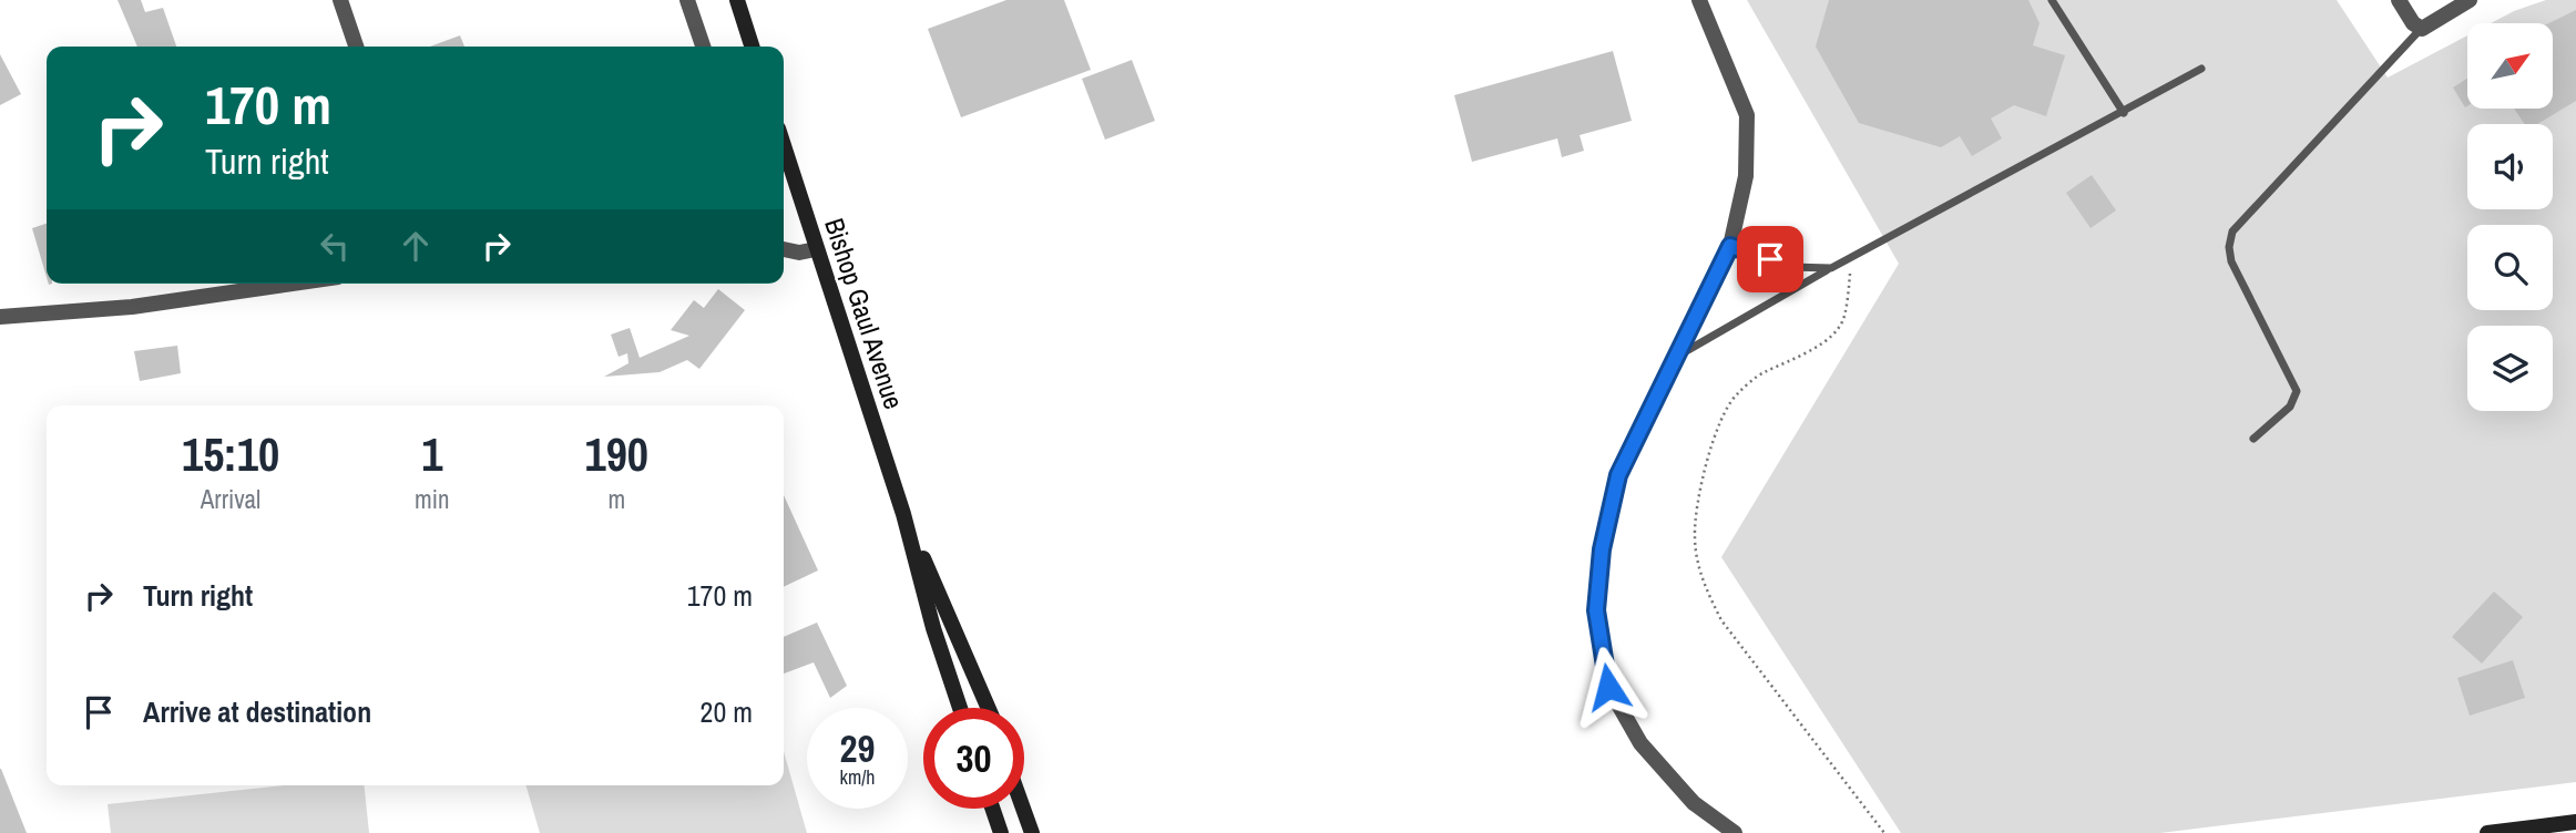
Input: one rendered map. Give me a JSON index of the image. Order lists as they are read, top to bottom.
{
  "streets": {
    "main road": ["Bishop Gaul Avenue"]
  },
  "north": "top right",
  "page": {
    "turn": ["170 m", "Turn right"],
    "eta": [
      "15:10",
      "Arrival",
      "1",
      "min",
      "190",
      "m"
    ],
    "list": [
      {
        "name": "Turn right",
        "value": "170 m"
      },
      {
        "name": "Arrive at destination",
        "value": "20 m"
      }
    ],
    "speed": "29 km/h",
    "limit": "30"
  }
}
